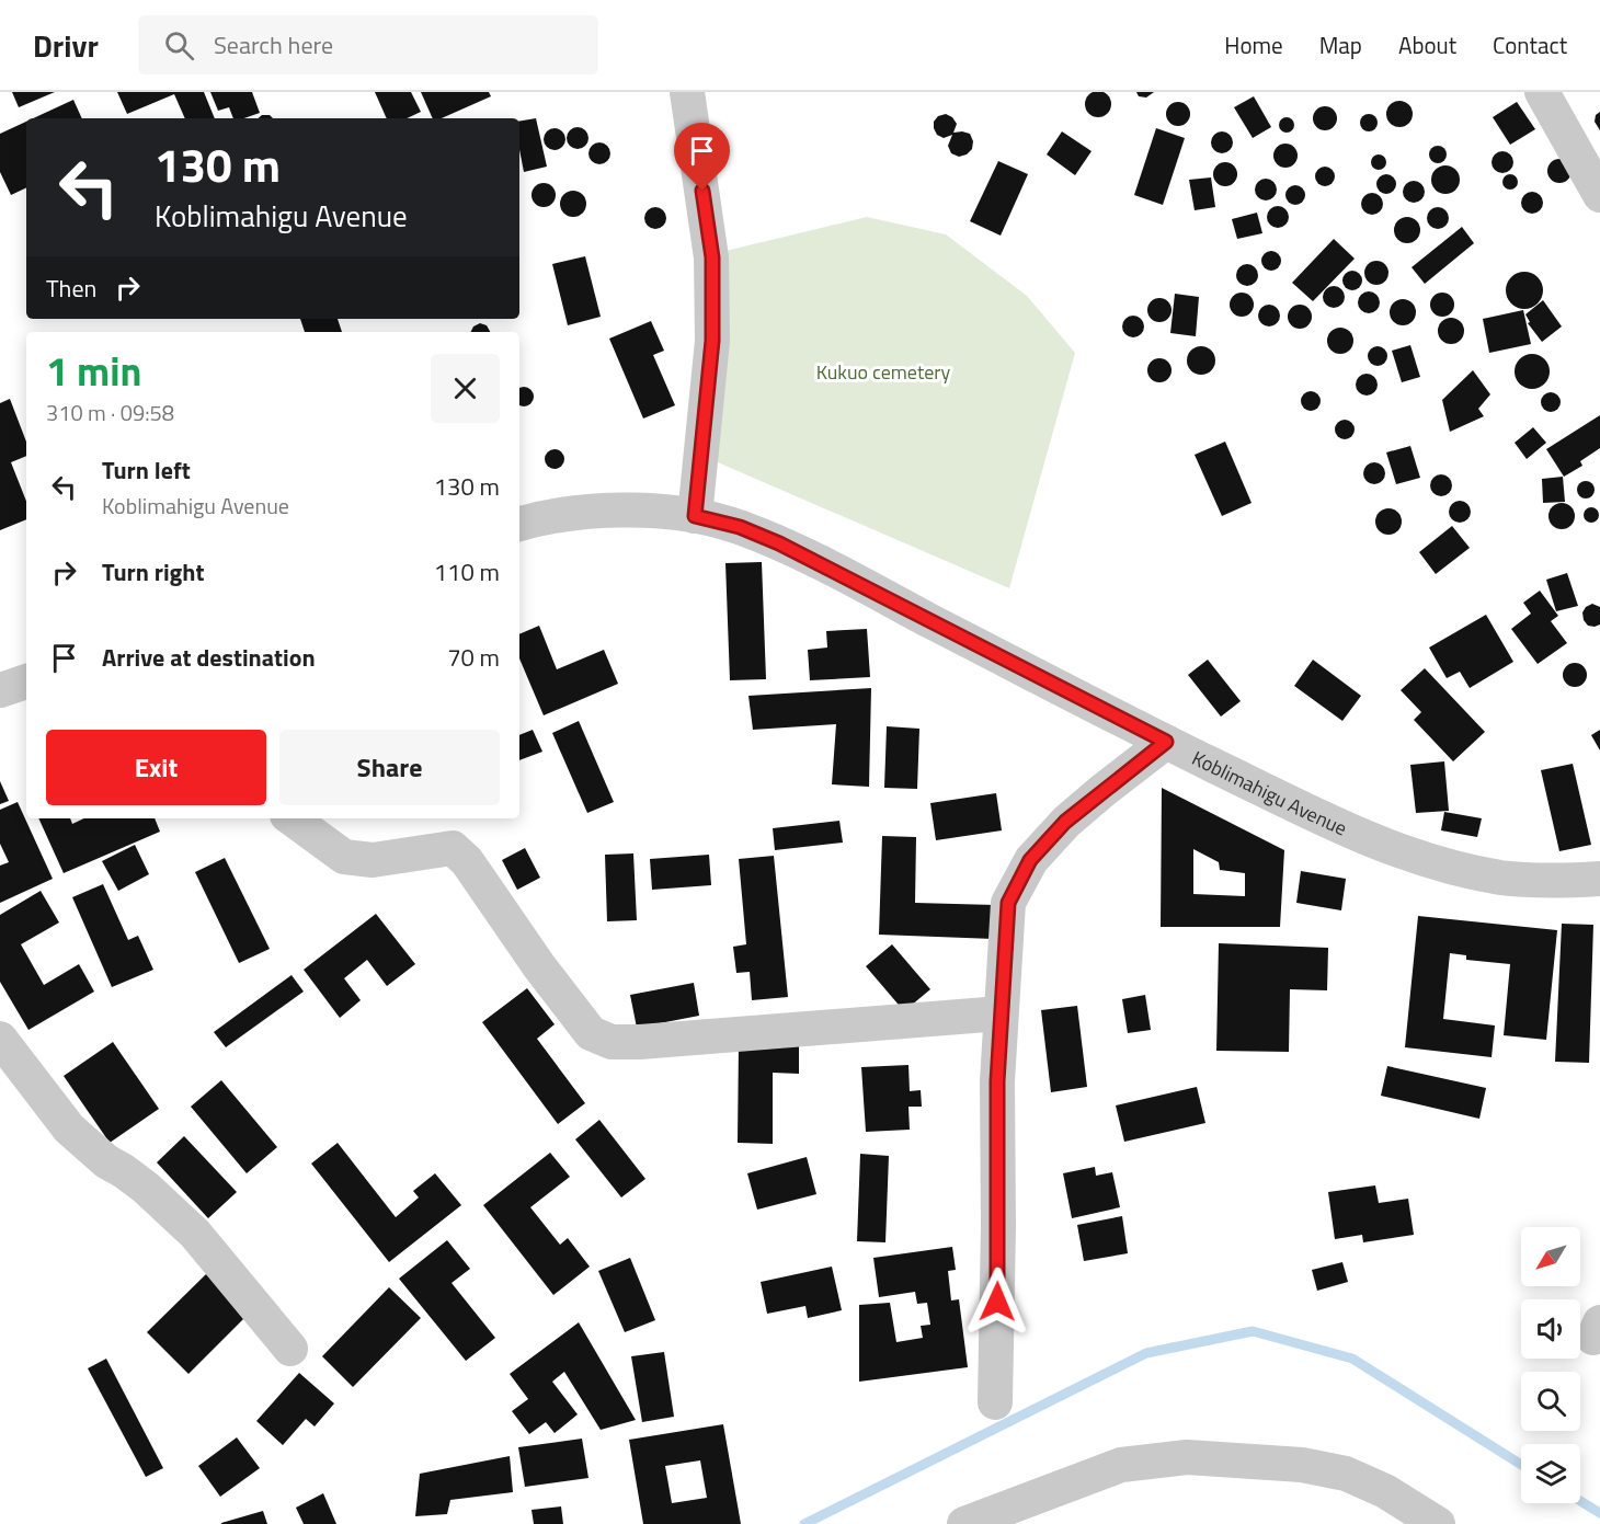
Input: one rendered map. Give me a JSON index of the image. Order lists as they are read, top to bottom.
{
  "streets": {
    "street": ["Koblimahigu Avenue"]
  },
  "parks": ["Kukuo cemetery"],
  "north": "bottom left",
  "page": {
    "header": "Drivr",
    "search": "Search here",
    "nav": [
      "Home",
      "Map",
      "About",
      "Contact"
    ],
    "turn": ["130 m", "Koblimahigu Avenue"],
    "then": "Then",
    "heading": ["1 min", "310 m · 09:58"],
    "list": [
      {
        "name": "Turn left",
        "note": "Koblimahigu Avenue",
        "value": "130 m"
      },
      {
        "name": "Turn right",
        "value": "110 m"
      },
      {
        "name": "Arrive at destination",
        "value": "70 m"
      }
    ],
    "buttons": ["Exit", "Share"]
  }
}
